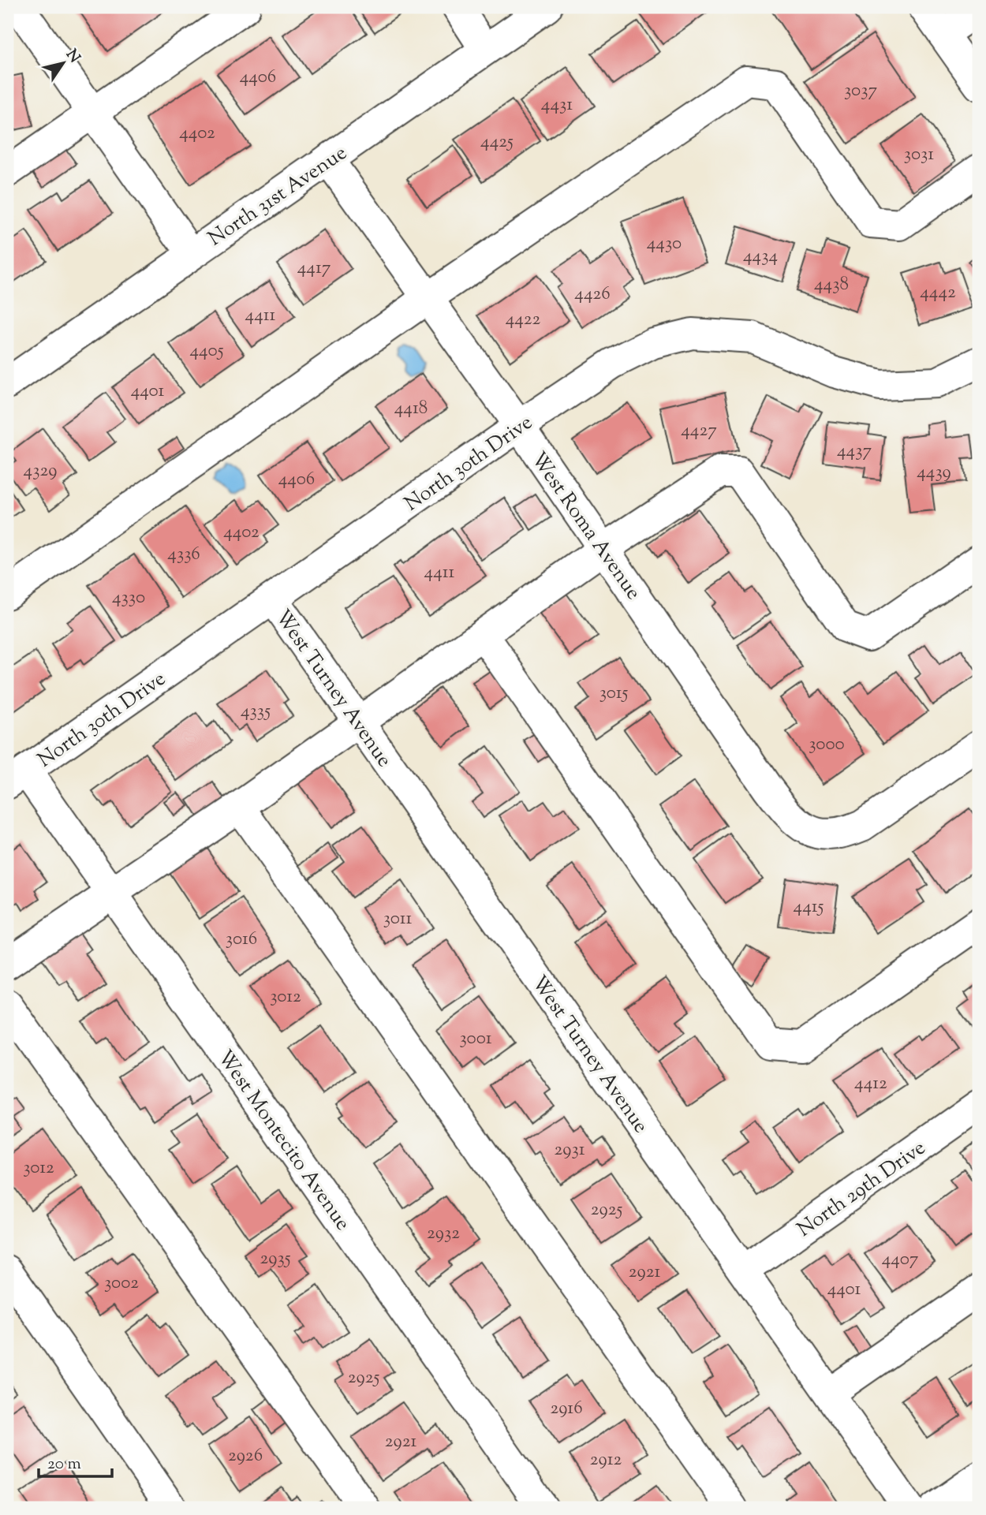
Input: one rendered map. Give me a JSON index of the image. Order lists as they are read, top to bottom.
{
  "streets": {
    "street": [
      "North 31st Avenue",
      "North 30th Drive",
      "West Roma Avenue",
      "West Turney Avenue",
      "West Montecito Avenue",
      "North 29th Drive"
    ]
  },
  "crossings": [
    ["North 31st Avenue", "West Roma Avenue"],
    ["North 30th Drive", "West Roma Avenue"],
    ["North 30th Drive", "West Turney Avenue"],
    ["North 30th Drive", "West Montecito Avenue"],
    ["West Turney Avenue", "North 29th Drive"]
  ],
  "house_numbers": [
    "4406",
    "3037",
    "4431",
    "4402",
    "4425",
    "3031",
    "4430",
    "4434",
    "4417",
    "4438",
    "4442",
    "4426",
    "4411",
    "4422",
    "4405",
    "4401",
    "4418",
    "4427",
    "4437",
    "4329",
    "4439",
    "4406",
    "4402",
    "4336",
    "4411",
    "4330",
    "3015",
    "4335",
    "3000",
    "4415",
    "3011",
    "3016",
    "3012",
    "3001",
    "4412",
    "2931",
    "3012",
    "2925",
    "2932",
    "2935",
    "4407",
    "2921",
    "3002",
    "4401",
    "2925",
    "2916",
    "2921",
    "2926",
    "2912"
  ],
  "scale_bar": "20 m",
  "north": "top right"
}
